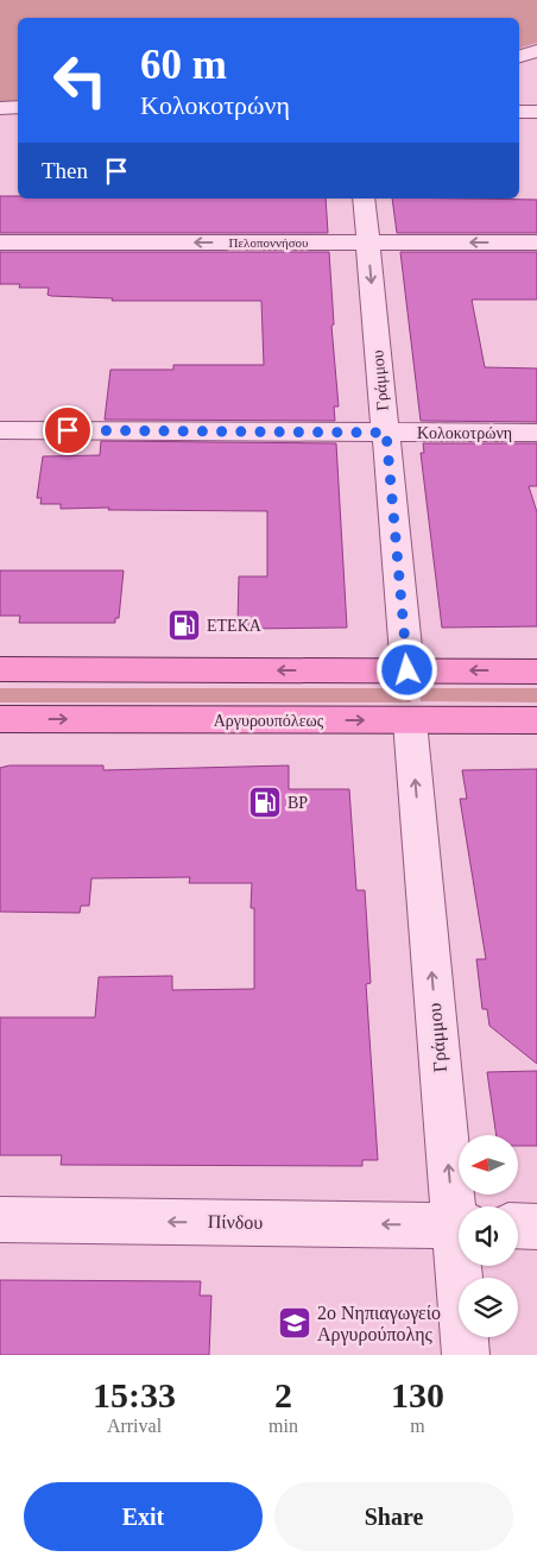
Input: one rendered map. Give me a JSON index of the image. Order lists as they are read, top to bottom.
{
  "streets": {
    "main road": ["Αργυρουπόλεως"],
    "street": [
      "Πελοποννήσου",
      "Γράμμου",
      "Κολοκοτρώνη",
      "Πίνδου"
    ]
  },
  "crossings": [
    ["Πελοποννήσου", "Γράμμου"],
    ["Γράμμου", "Κολοκοτρώνη"],
    ["Γράμμου", "Αργυρουπόλεως"]
  ],
  "one_way": ["Πελοποννήσου", "Πίνδου"],
  "places": {
    "fuel station": ["ΕΤΕΚΑ", "BP"],
    "school or university": ["2ο Νηπιαγωγείο Αργυρούπολης"]
  },
  "north": "left",
  "page": {
    "turn": ["60 m", "Κολοκοτρώνη"],
    "then": "Then",
    "eta": [
      "15:33",
      "Arrival",
      "2",
      "min",
      "130",
      "m"
    ],
    "buttons": ["Exit", "Share"]
  }
}
